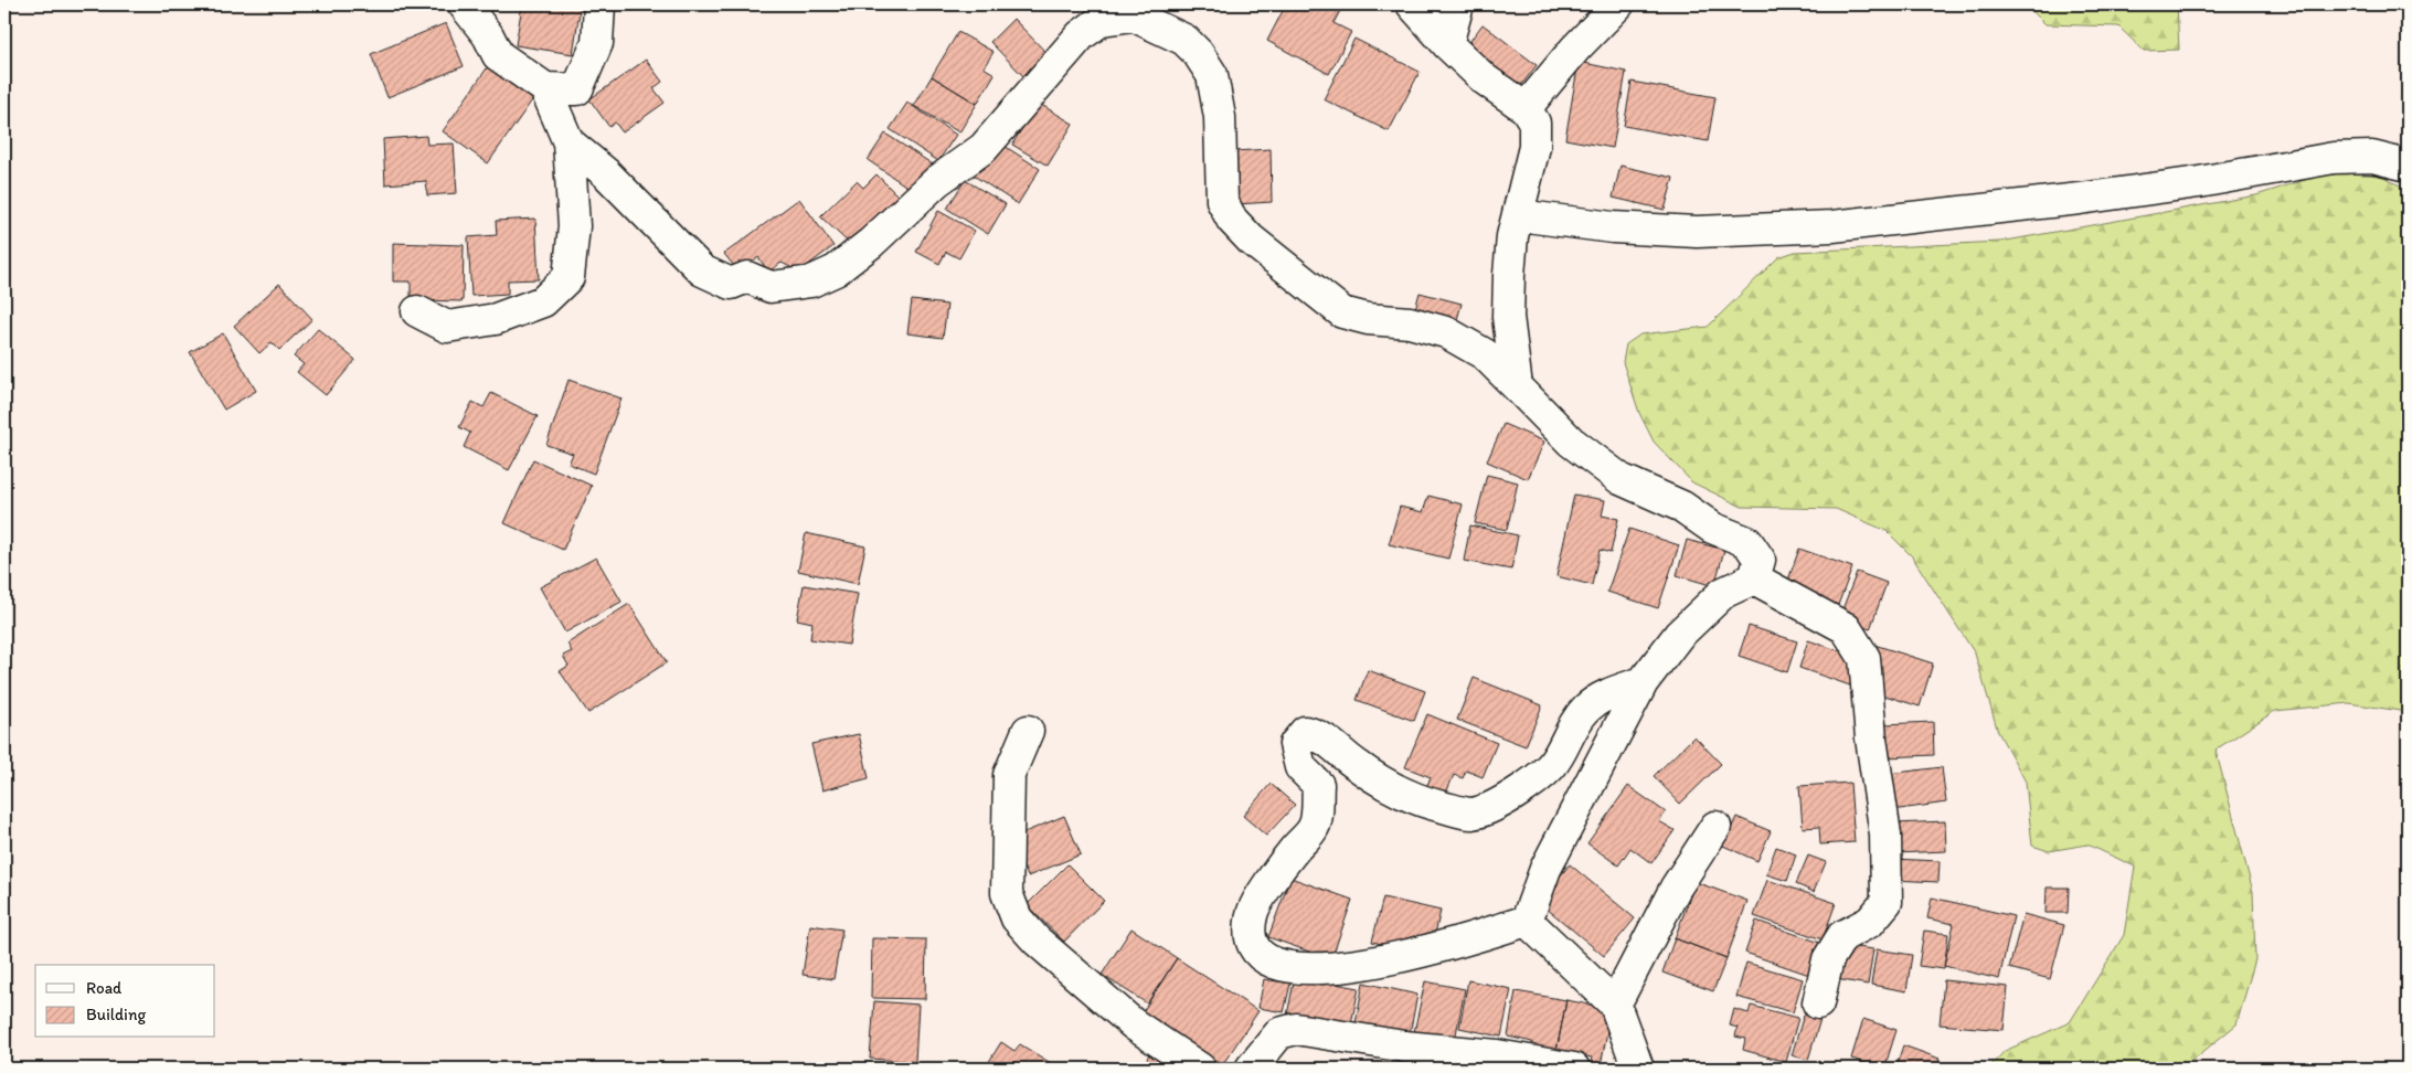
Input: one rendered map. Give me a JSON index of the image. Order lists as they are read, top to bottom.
{
  "legend": ["Road", "Building"]
}
